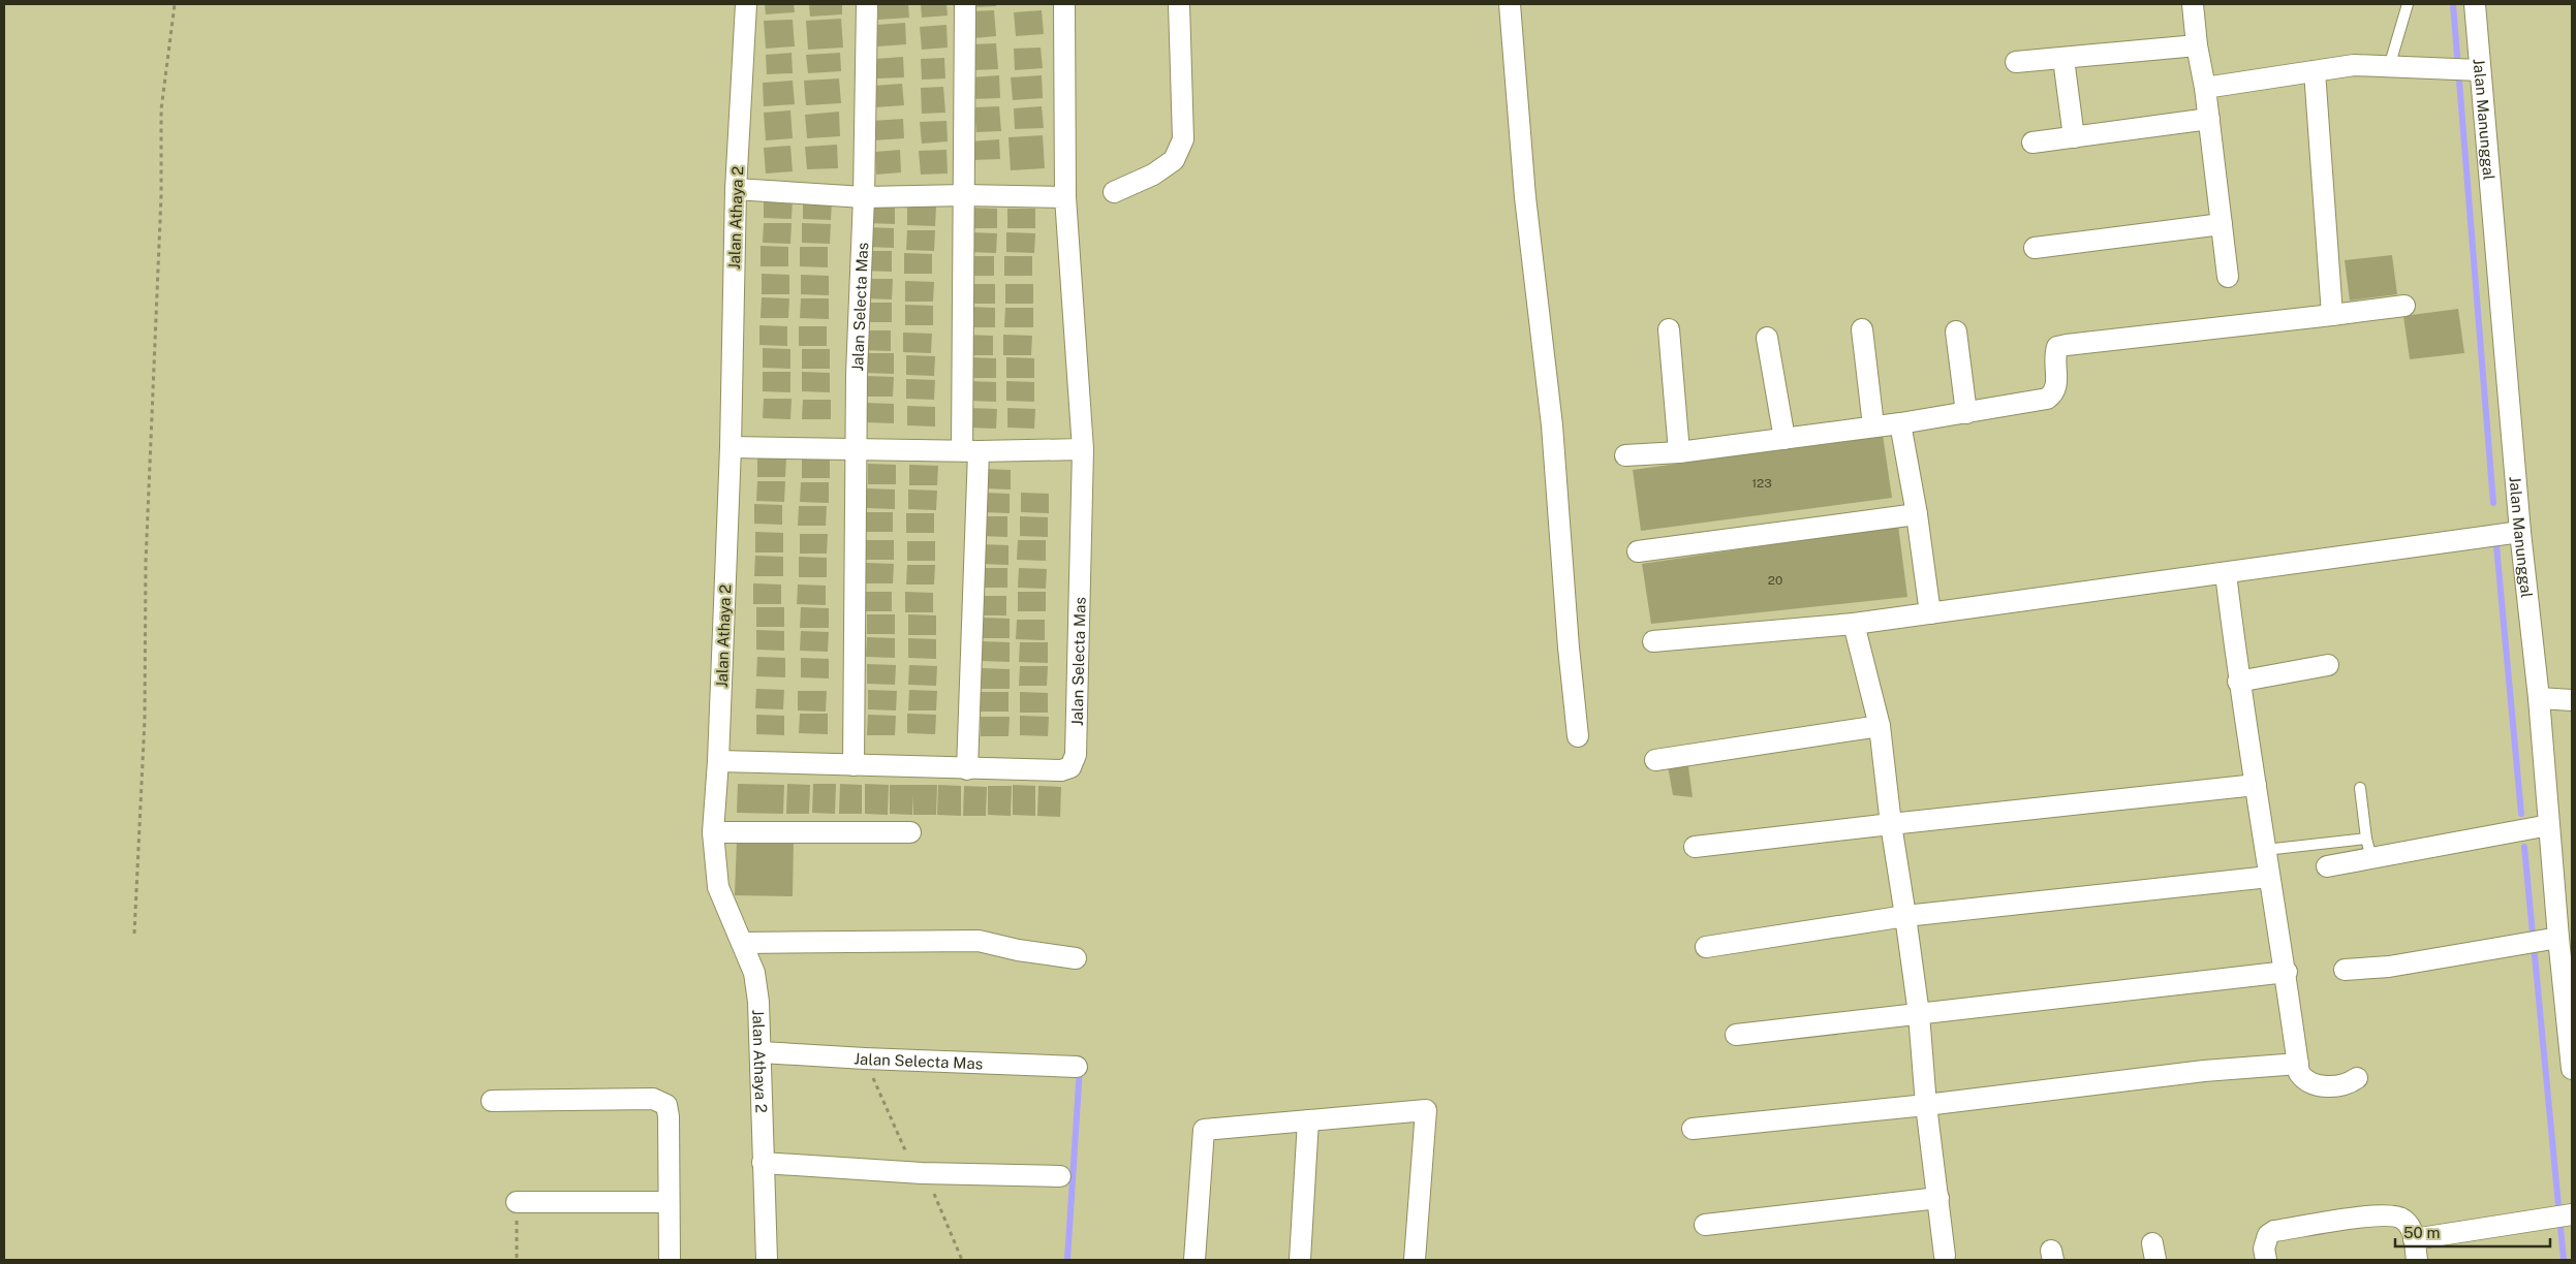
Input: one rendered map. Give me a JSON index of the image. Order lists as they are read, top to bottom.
{
  "streets": {
    "street": ["Jalan Manunggal", "Jalan Athaya 2", "Jalan Selecta Mas"]
  },
  "crossings": [
    ["Jalan Athaya 2", "Jalan Selecta Mas"]
  ],
  "house_numbers": ["123", "20"],
  "scale_bar": "50 m"
}
